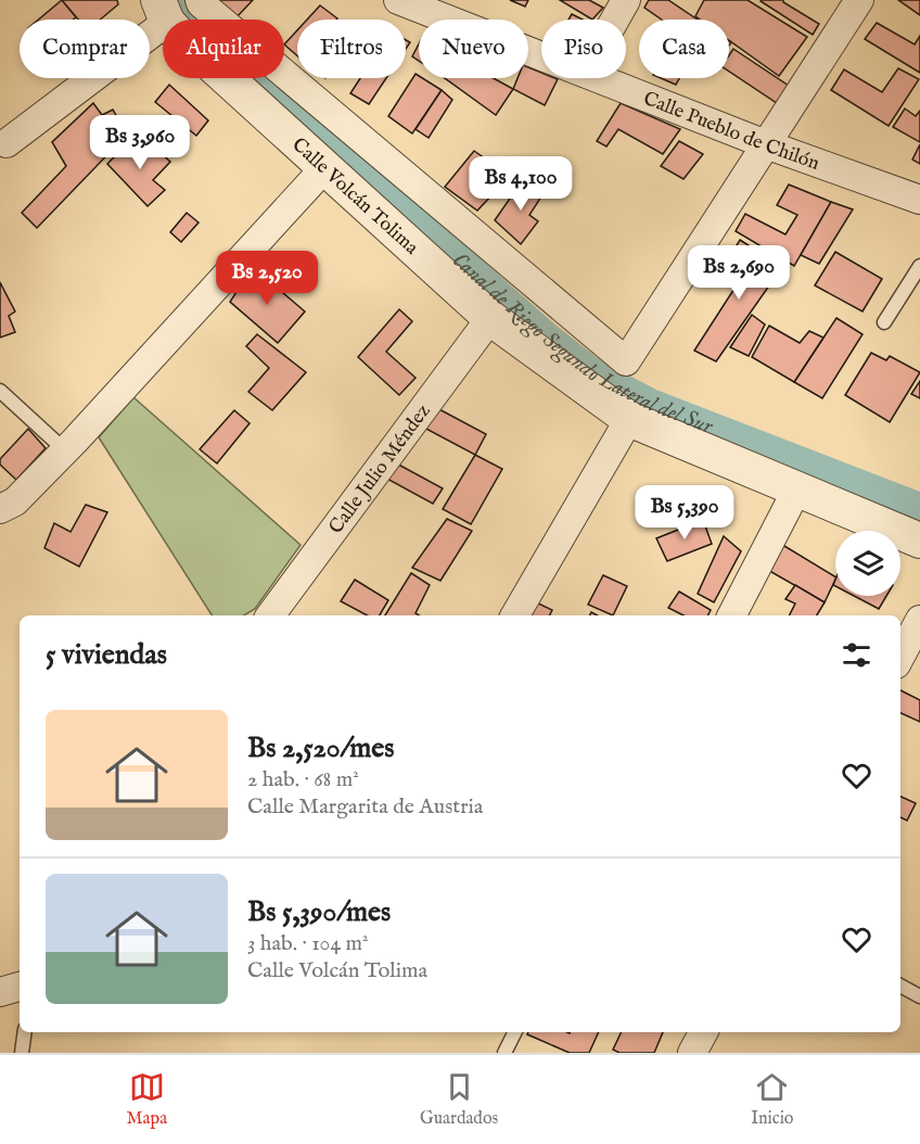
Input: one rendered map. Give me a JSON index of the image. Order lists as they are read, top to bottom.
{
  "streets": {
    "street": ["Calle Pueblo de Chilón", "Calle Volcán Tolima", "Calle Julio Méndez"]
  },
  "crossings": [
    ["Calle Volcán Tolima", "Calle Julio Méndez"]
  ],
  "water": ["Canal de Riego Segundo Lateral del Sur"],
  "page": {
    "chip": [
      "Comprar",
      "Alquilar",
      "Filtros",
      "Nuevo",
      "Piso",
      "Casa"
    ],
    "price": [
      "Bs 3,960",
      "Bs 4,100",
      "Bs 2,690",
      "Bs 2,520",
      "Bs 5,390"
    ],
    "heading": "5 viviendas",
    "list": [
      {
        "name": "Bs 2,520/mes",
        "note": "2 hab. · 68 m² · Calle Margarita de Austria"
      },
      {
        "name": "Bs 5,390/mes",
        "note": "3 hab. · 104 m² · Calle Volcán Tolima"
      }
    ],
    "tabs": ["Mapa", "Guardados", "Inicio"]
  }
}
